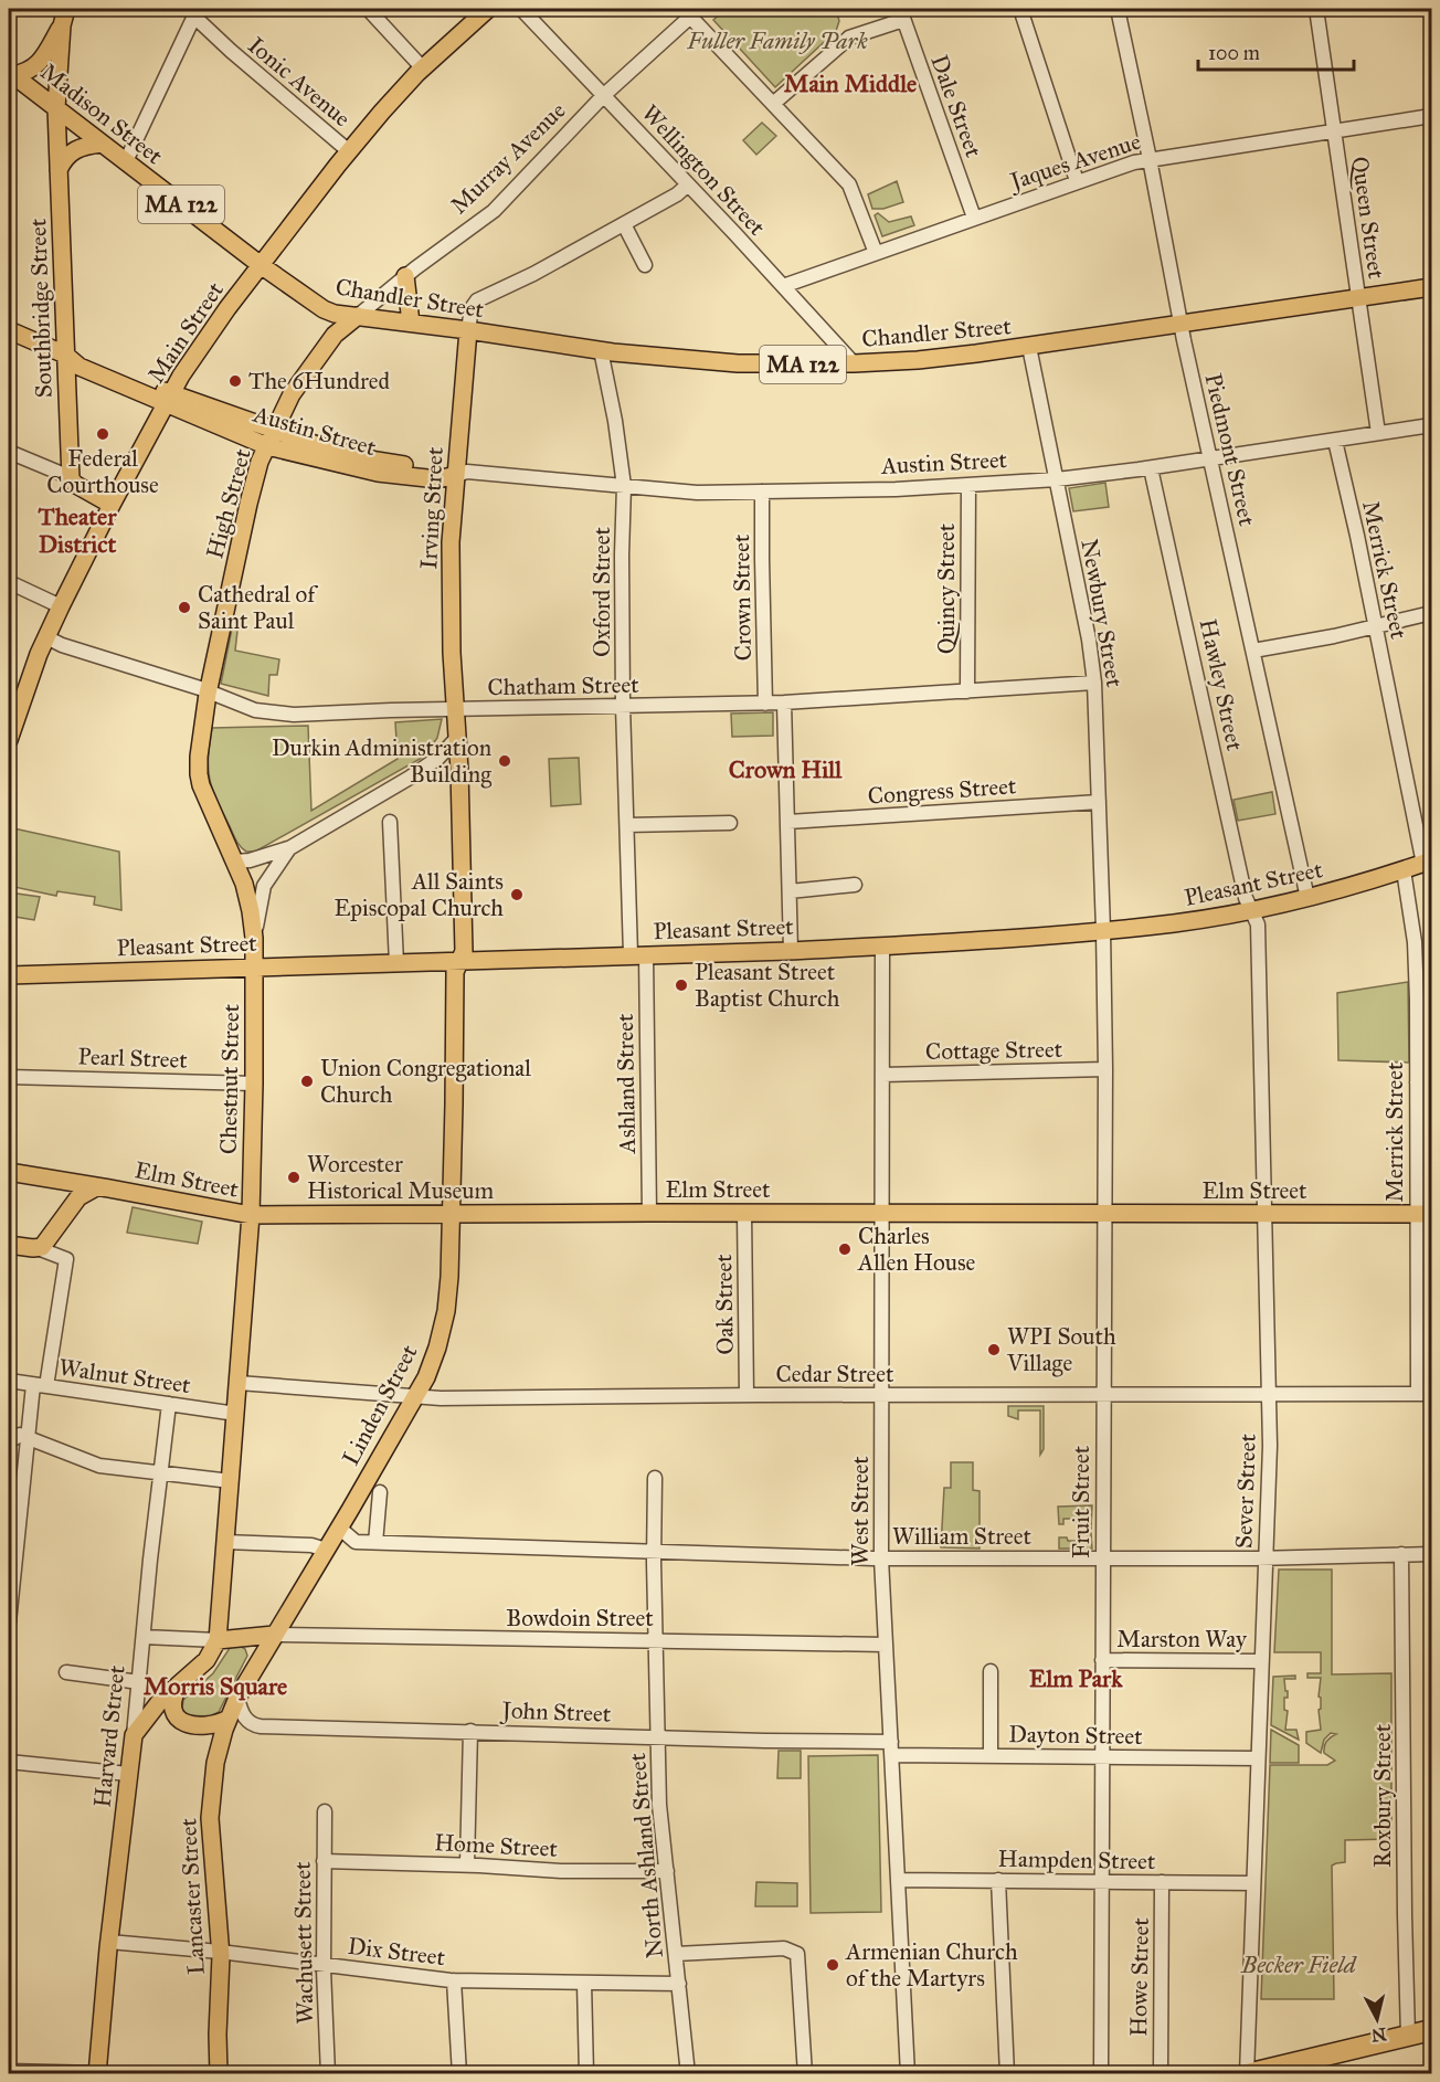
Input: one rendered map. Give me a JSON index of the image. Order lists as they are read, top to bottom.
{
  "streets": {
    "main road": [
      "Madison Street",
      "Murray Avenue",
      "MA 122",
      "Chandler Street",
      "Southbridge Street",
      "Main Street",
      "Austin Street",
      "High Street",
      "Irving Street",
      "Pleasant Street",
      "Chestnut Street",
      "Elm Street",
      "Linden Street",
      "Harvard Street",
      "Lancaster Street"
    ],
    "street": [
      "Ionic Avenue",
      "Dale Street",
      "Jaques Avenue",
      "Wellington Street",
      "Queen Street",
      "Piedmont Street",
      "Merrick Street",
      "Quincy Street",
      "Oxford Street",
      "Crown Street",
      "Newbury Street",
      "Hawley Street",
      "Chatham Street",
      "Congress Street",
      "Cottage Street",
      "Pearl Street",
      "Ashland Street",
      "Oak Street",
      "Cedar Street",
      "Walnut Street",
      "Sever Street",
      "Fruit Street",
      "West Street",
      "William Street",
      "Bowdoin Street",
      "Marston Way",
      "John Street",
      "Dayton Street",
      "Roxbury Street",
      "Home Street",
      "North Ashland Street",
      "Hampden Street",
      "Wachusett Street",
      "Dix Street",
      "Howe Street"
    ]
  },
  "crossings": [
    ["Ionic Avenue", "Main Street"],
    ["Dale Street", "Jaques Avenue"],
    ["Madison Street", "Chandler Street"],
    ["Madison Street", "Southbridge Street"],
    ["Madison Street", "Main Street"],
    ["Murray Avenue", "Wellington Street"],
    ["Murray Avenue", "Chandler Street"],
    ["Murray Avenue", "Austin Street"],
    ["Murray Avenue", "High Street"],
    ["Jaques Avenue", "Wellington Street"],
    ["Jaques Avenue", "Queen Street"],
    ["Jaques Avenue", "Piedmont Street"],
    ["Wellington Street", "Chandler Street"],
    ["Wellington Street", "Irving Street"],
    ["Queen Street", "Chandler Street"],
    ["Queen Street", "Austin Street"],
    ["Chandler Street", "Main Street"],
    ["Chandler Street", "Piedmont Street"],
    ["Chandler Street", "Irving Street"],
    ["Chandler Street", "Oxford Street"],
    ["Chandler Street", "Newbury Street"],
    ["Southbridge Street", "Austin Street"],
    ["Main Street", "Austin Street"],
    ["Main Street", "Chatham Street"],
    ["Austin Street", "Piedmont Street"],
    ["Austin Street", "High Street"],
    ["Austin Street", "Irving Street"],
    ["Austin Street", "Merrick Street"],
    ["Austin Street", "Quincy Street"],
    ["Austin Street", "Oxford Street"],
    ["Austin Street", "Crown Street"],
    ["Austin Street", "Newbury Street"],
    ["Austin Street", "Hawley Street"],
    ["Piedmont Street", "Pleasant Street"],
    ["High Street", "Chatham Street"],
    ["High Street", "Chestnut Street"],
    ["Irving Street", "Chatham Street"],
    ["Irving Street", "Pleasant Street"],
    ["Irving Street", "Chestnut Street"],
    ["Irving Street", "Linden Street"],
    ["Merrick Street", "Pleasant Street"],
    ["Merrick Street", "Elm Street"],
    ["Merrick Street", "Cedar Street"],
    ["Quincy Street", "Chatham Street"],
    ["Oxford Street", "Chatham Street"],
    ["Oxford Street", "Pleasant Street"],
    ["Oxford Street", "Ashland Street"],
    ["Crown Street", "Chatham Street"],
    ["Newbury Street", "Chatham Street"],
    ["Newbury Street", "Congress Street"],
    ["Newbury Street", "Pleasant Street"],
    ["Newbury Street", "Fruit Street"],
    ["Hawley Street", "Pleasant Street"],
    ["Hawley Street", "Sever Street"],
    ["Pleasant Street", "Chestnut Street"],
    ["Pleasant Street", "Ashland Street"],
    ["Pleasant Street", "Linden Street"],
    ["Pleasant Street", "Sever Street"],
    ["Pleasant Street", "Fruit Street"],
    ["Pleasant Street", "West Street"],
    ["Cottage Street", "Fruit Street"],
    ["Cottage Street", "West Street"],
    ["Pearl Street", "Chestnut Street"],
    ["Chestnut Street", "Elm Street"],
    ["Chestnut Street", "Cedar Street"],
    ["Chestnut Street", "Walnut Street"],
    ["Ashland Street", "Elm Street"],
    ["Elm Street", "Oak Street"],
    ["Elm Street", "Linden Street"],
    ["Elm Street", "Sever Street"],
    ["Elm Street", "Fruit Street"],
    ["Elm Street", "West Street"],
    ["Oak Street", "Cedar Street"],
    ["Cedar Street", "Linden Street"],
    ["Cedar Street", "Sever Street"],
    ["Cedar Street", "Fruit Street"],
    ["Cedar Street", "West Street"],
    ["Walnut Street", "Harvard Street"],
    ["Linden Street", "William Street"],
    ["Linden Street", "Bowdoin Street"],
    ["Linden Street", "John Street"],
    ["Linden Street", "Lancaster Street"],
    ["Sever Street", "William Street"],
    ["Sever Street", "Marston Way"],
    ["Sever Street", "Dayton Street"],
    ["Sever Street", "Hampden Street"],
    ["Fruit Street", "William Street"],
    ["Fruit Street", "Marston Way"],
    ["Fruit Street", "Dayton Street"],
    ["Fruit Street", "Hampden Street"],
    ["West Street", "William Street"],
    ["West Street", "Bowdoin Street"],
    ["West Street", "John Street"],
    ["West Street", "Dayton Street"],
    ["West Street", "Hampden Street"],
    ["William Street", "Roxbury Street"],
    ["William Street", "North Ashland Street"],
    ["Bowdoin Street", "North Ashland Street"],
    ["John Street", "Dayton Street"],
    ["John Street", "North Ashland Street"],
    ["Harvard Street", "Dix Street"],
    ["Home Street", "North Ashland Street"],
    ["Home Street", "Wachusett Street"],
    ["North Ashland Street", "Dix Street"],
    ["Hampden Street", "Howe Street"],
    ["Lancaster Street", "Dix Street"],
    ["Wachusett Street", "Dix Street"]
  ],
  "districts": [
    "Main Middle",
    "Theater District",
    "Crown Hill",
    "Elm Park",
    "Morris Square"
  ],
  "parks": ["Fuller Family Park", "Becker Field"],
  "places": [
    "The 6Hundred",
    "Federal Courthouse",
    "Cathedral of Saint Paul",
    "Durkin Administration Building",
    "All Saints Episcopal Church",
    "Pleasant Street Baptist Church",
    "Union Congregational Church",
    "Worcester Historical Museum",
    "Charles Allen House",
    "WPI South Village",
    "Armenian Church of the Martyrs"
  ],
  "scale_bar": "100 m",
  "north": "bottom"
}
